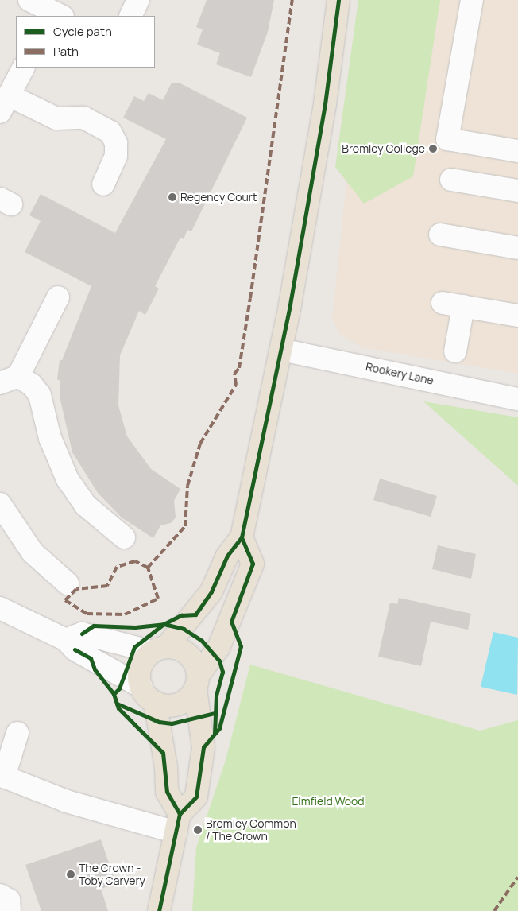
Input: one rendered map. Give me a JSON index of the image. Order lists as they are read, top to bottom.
{
  "streets": {
    "street": ["Rookery Lane"]
  },
  "parks": ["Elmfield Wood"],
  "places": [
    "Bromley College",
    "Regency Court",
    "Bromley Common / The Crown",
    "The Crown - Toby Carvery"
  ],
  "legend": ["Cycle path", "Path"]
}
